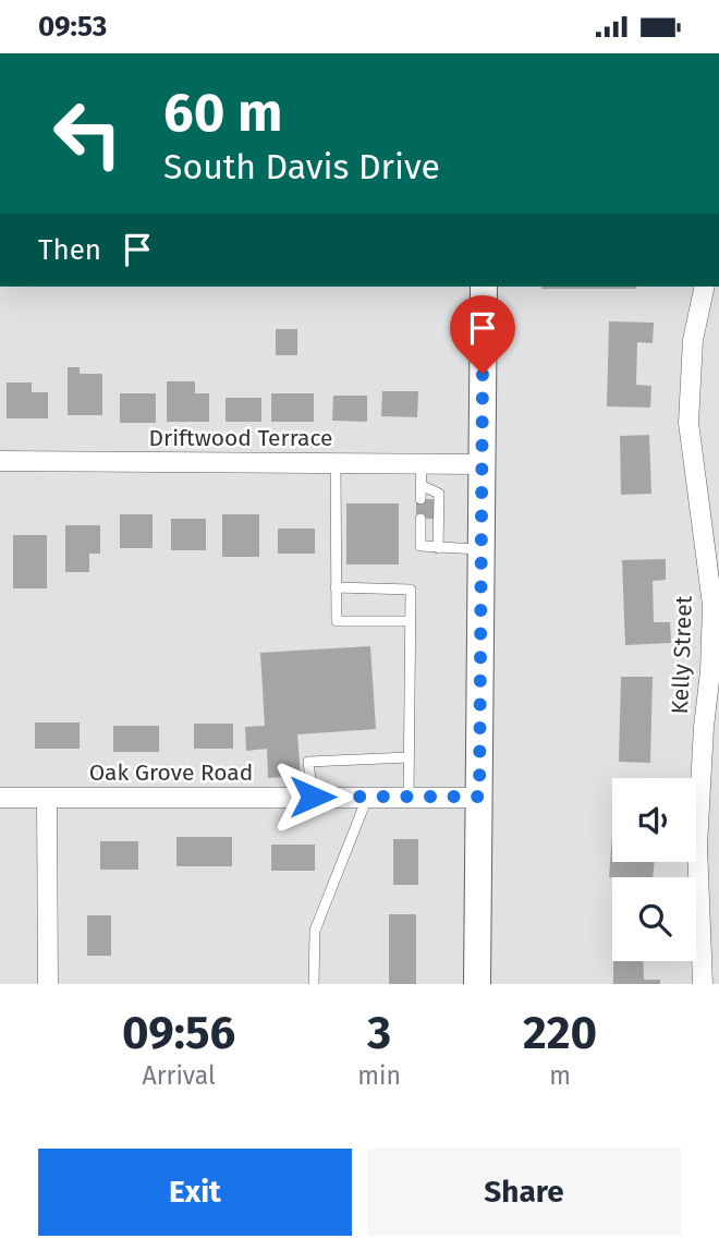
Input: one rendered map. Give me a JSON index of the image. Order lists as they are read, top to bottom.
{
  "streets": {
    "street": ["Driftwood Terrace", "Kelly Street", "Oak Grove Road"]
  },
  "page": {
    "status": "09:53",
    "turn": ["60 m", "South Davis Drive"],
    "then": "Then",
    "eta": [
      "09:56",
      "Arrival",
      "3",
      "min",
      "220",
      "m"
    ],
    "buttons": ["Exit", "Share"]
  }
}
